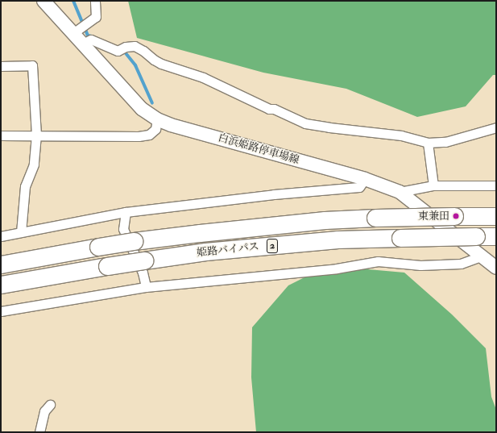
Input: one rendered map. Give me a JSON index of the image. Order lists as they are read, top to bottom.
{
  "streets": {
    "highway": ["2", "姫路バイパス"],
    "main road": ["白浜姫路停車場線"]
  },
  "places": ["東兼田"]
}
